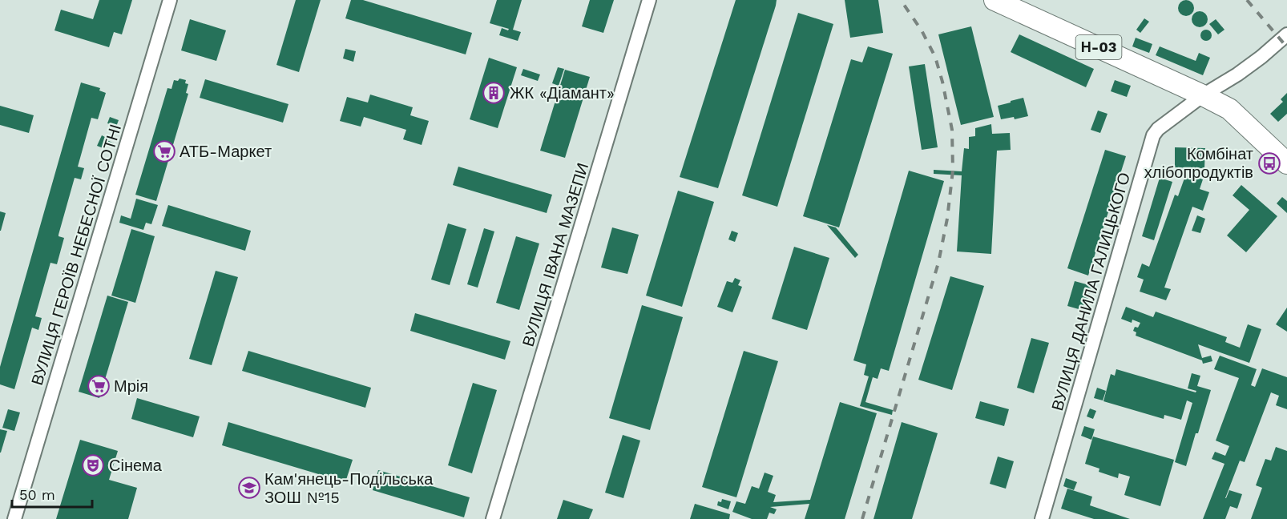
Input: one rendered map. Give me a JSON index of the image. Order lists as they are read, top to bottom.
{
  "streets": {
    "main road": ["Н-03"],
    "street": ["ВУЛИЦЯ ГЕРОЇВ НЕБЕСНОЇ СОТНІ", "ВУЛИЦЯ ІВАНА МАЗЕПИ", "ВУЛИЦЯ ДАНИЛА ГАЛИЦЬКОГО"]
  },
  "crossings": [
    ["Н-03", "ВУЛИЦЯ ДАНИЛА ГАЛИЦЬКОГО"]
  ],
  "places": {
    "building": ["ЖК «Діамант»"],
    "supermarket": ["АТБ-Маркет", "Мрія"],
    "bus stop": ["Комбінат хлібопродуктів"],
    "theatre": ["Сінема"],
    "school or university": ["Кам'янець-Подільська ЗОШ №15"]
  },
  "scale_bar": "50 m"
}
